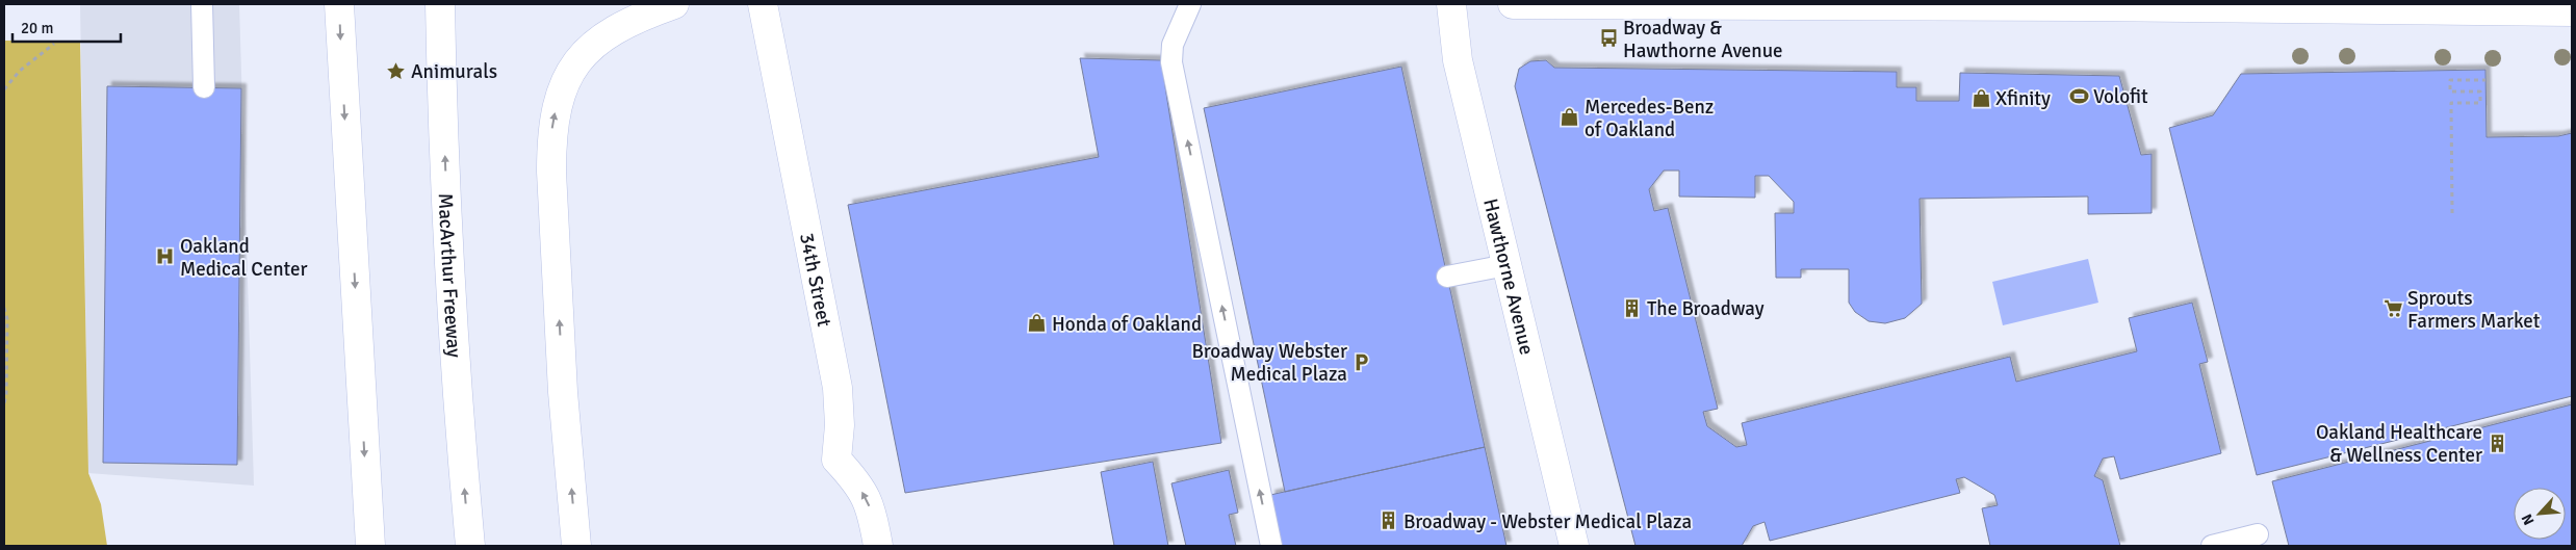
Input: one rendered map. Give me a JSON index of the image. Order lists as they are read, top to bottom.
{
  "streets": {
    "main road": ["MacArthur Freeway", "Hawthorne Avenue", "34th Street"]
  },
  "one_way": ["34th Street"],
  "places": {
    "bus stop": ["Broadway & Hawthorne Avenue"],
    "place": ["Animurals"],
    "sports": ["Volofit"],
    "shop": ["Xfinity", "Mercedes-Benz of Oakland", "Honda of Oakland"],
    "hospital": ["Oakland Medical Center"],
    "building": ["The Broadway", "Oakland Healthcare & Wellness Center", "Broadway - Webster Medical Plaza"],
    "supermarket": ["Sprouts Farmers Market"],
    "parking": ["Broadway Webster Medical Plaza"]
  },
  "scale_bar": "20 m",
  "north": "bottom left"
}
